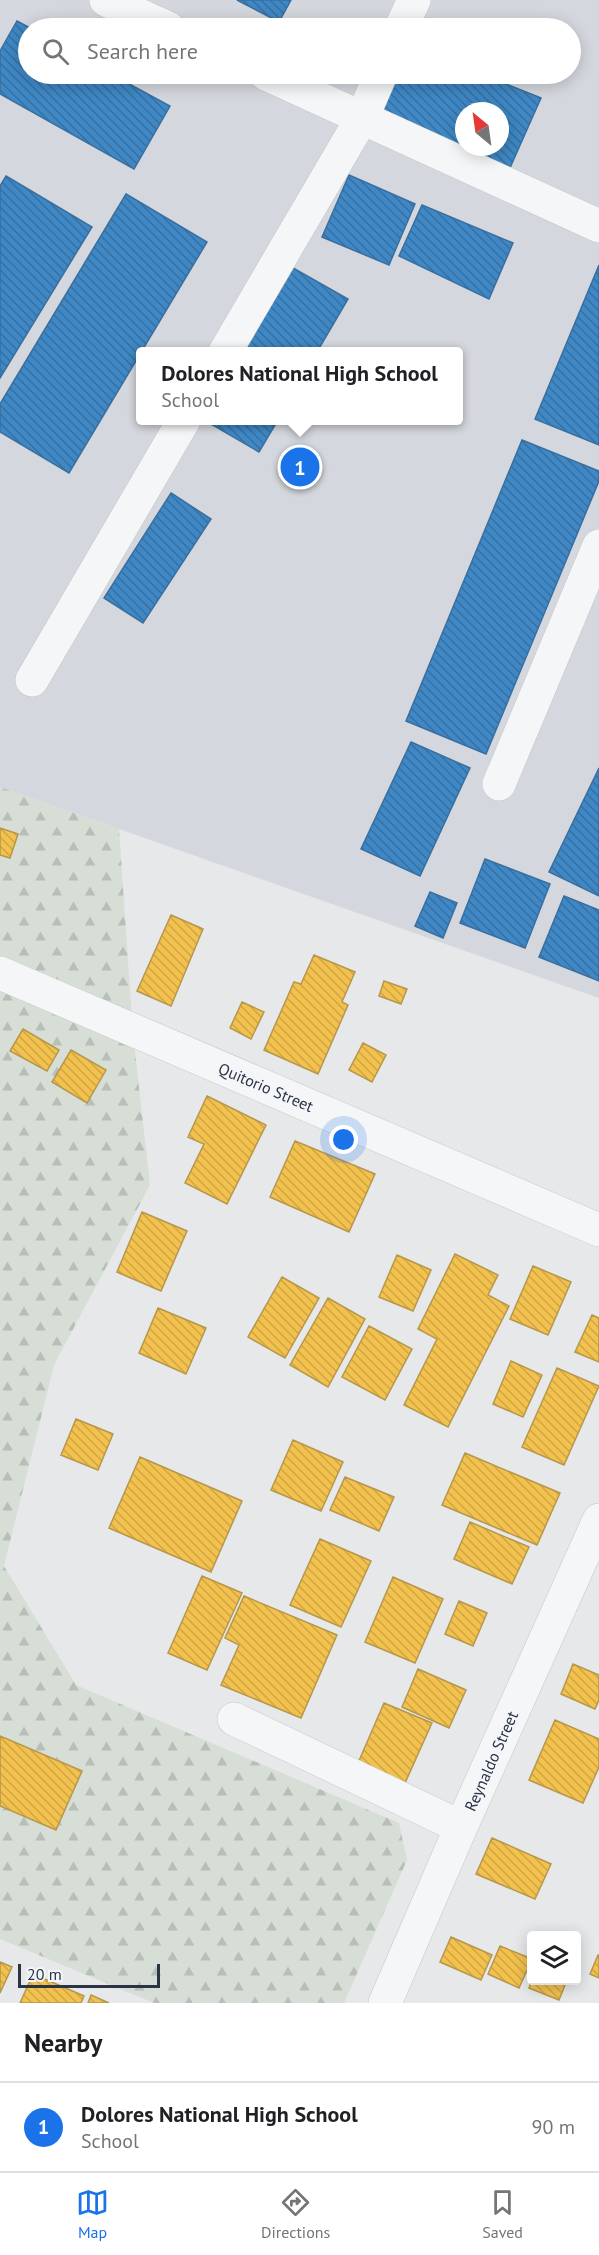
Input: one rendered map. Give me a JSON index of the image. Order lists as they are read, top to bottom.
{
  "streets": {
    "street": ["Quitorio Street", "Reynaldo Street"]
  },
  "scale_bar": "20 m",
  "north": "top left",
  "page": {
    "search": "Search here",
    "popup": ["Dolores National High School", "School"],
    "pins": "1",
    "scale": "20 m",
    "heading": "Nearby",
    "list": [
      {
        "mark": "1",
        "name": "Dolores National High School",
        "note": "School",
        "value": "90 m"
      }
    ],
    "nav": ["Map", "Directions", "Saved"]
  }
}
